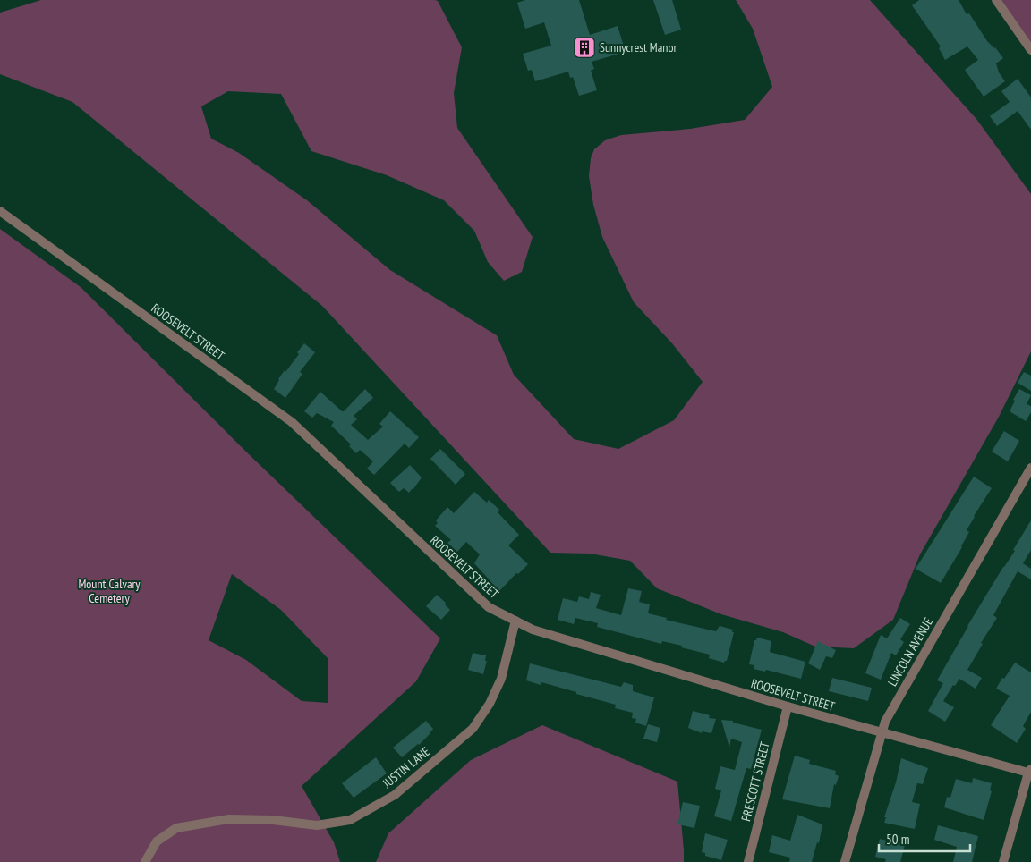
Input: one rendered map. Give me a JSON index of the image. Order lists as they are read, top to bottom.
{
  "streets": {
    "street": [
      "ROOSEVELT STREET",
      "LINCOLN AVENUE",
      "JUSTIN LANE",
      "PRESCOTT STREET"
    ]
  },
  "crossings": [
    ["ROOSEVELT STREET", "LINCOLN AVENUE"],
    ["ROOSEVELT STREET", "JUSTIN LANE"],
    ["ROOSEVELT STREET", "PRESCOTT STREET"]
  ],
  "parks": ["Mount Calvary Cemetery"],
  "places": {
    "building": ["Sunnycrest Manor"]
  },
  "scale_bar": "50 m"
}
